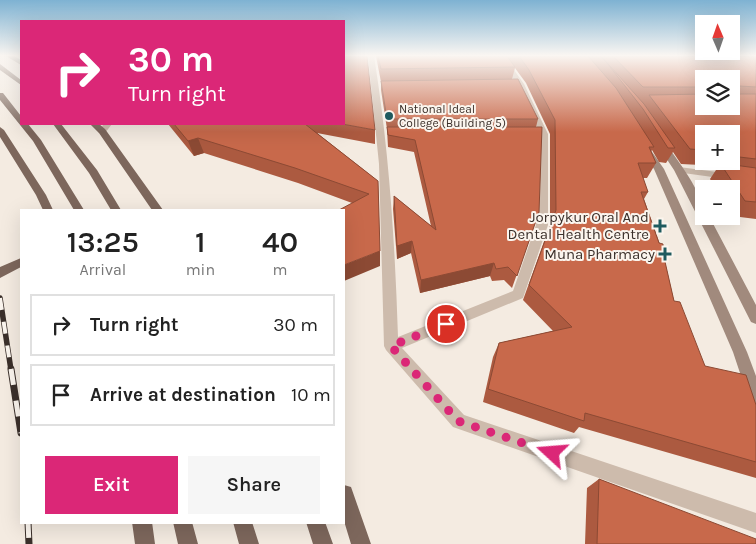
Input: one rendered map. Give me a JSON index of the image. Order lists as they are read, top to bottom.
{
  "places": {
    "other": ["National Ideal College (Building 5)"],
    "health": ["Jorpykur Oral And Dental Health Centre", "Muna Pharmacy"]
  },
  "north": "top",
  "page": {
    "map_buttons": ["+", "−"],
    "turn": ["30 m", "Turn right"],
    "eta": [
      "13:25",
      "Arrival",
      "1",
      "min",
      "40",
      "m"
    ],
    "list": [
      {
        "name": "Turn right",
        "value": "30 m"
      },
      {
        "name": "Arrive at destination",
        "value": "10 m"
      }
    ],
    "buttons": ["Exit", "Share"]
  }
}
